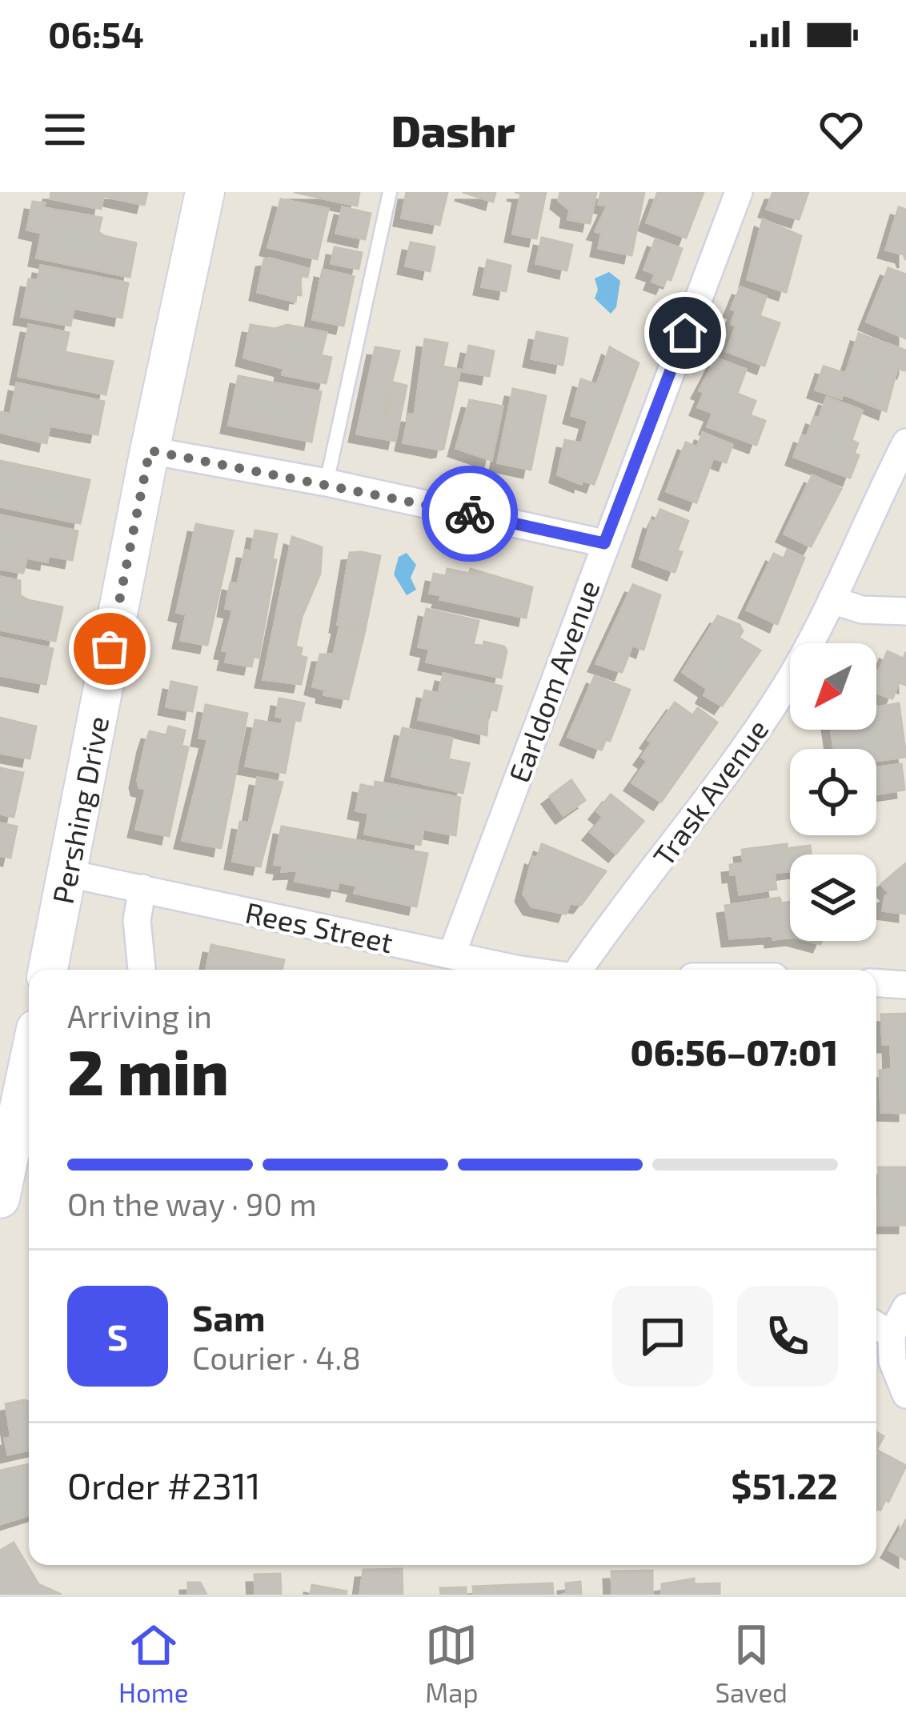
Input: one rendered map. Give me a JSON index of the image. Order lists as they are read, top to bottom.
{
  "streets": {
    "main road": ["Pershing Drive"],
    "street": ["Earldom Avenue", "Trask Avenue", "Rees Street"]
  },
  "crossings": [
    ["Earldom Avenue", "Rees Street"],
    ["Pershing Drive", "Rees Street"]
  ],
  "north": "bottom left",
  "page": {
    "status": "06:54",
    "header": "Dashr",
    "heading": ["2 min", "Arriving in", "06:56–07:01"],
    "panel": [
      "Sam",
      "Courier · 4.8",
      "Order #2311",
      "$51.22"
    ],
    "bar": "On the way · 90 m",
    "round": "S",
    "tabs": ["Home", "Map", "Saved"]
  }
}
